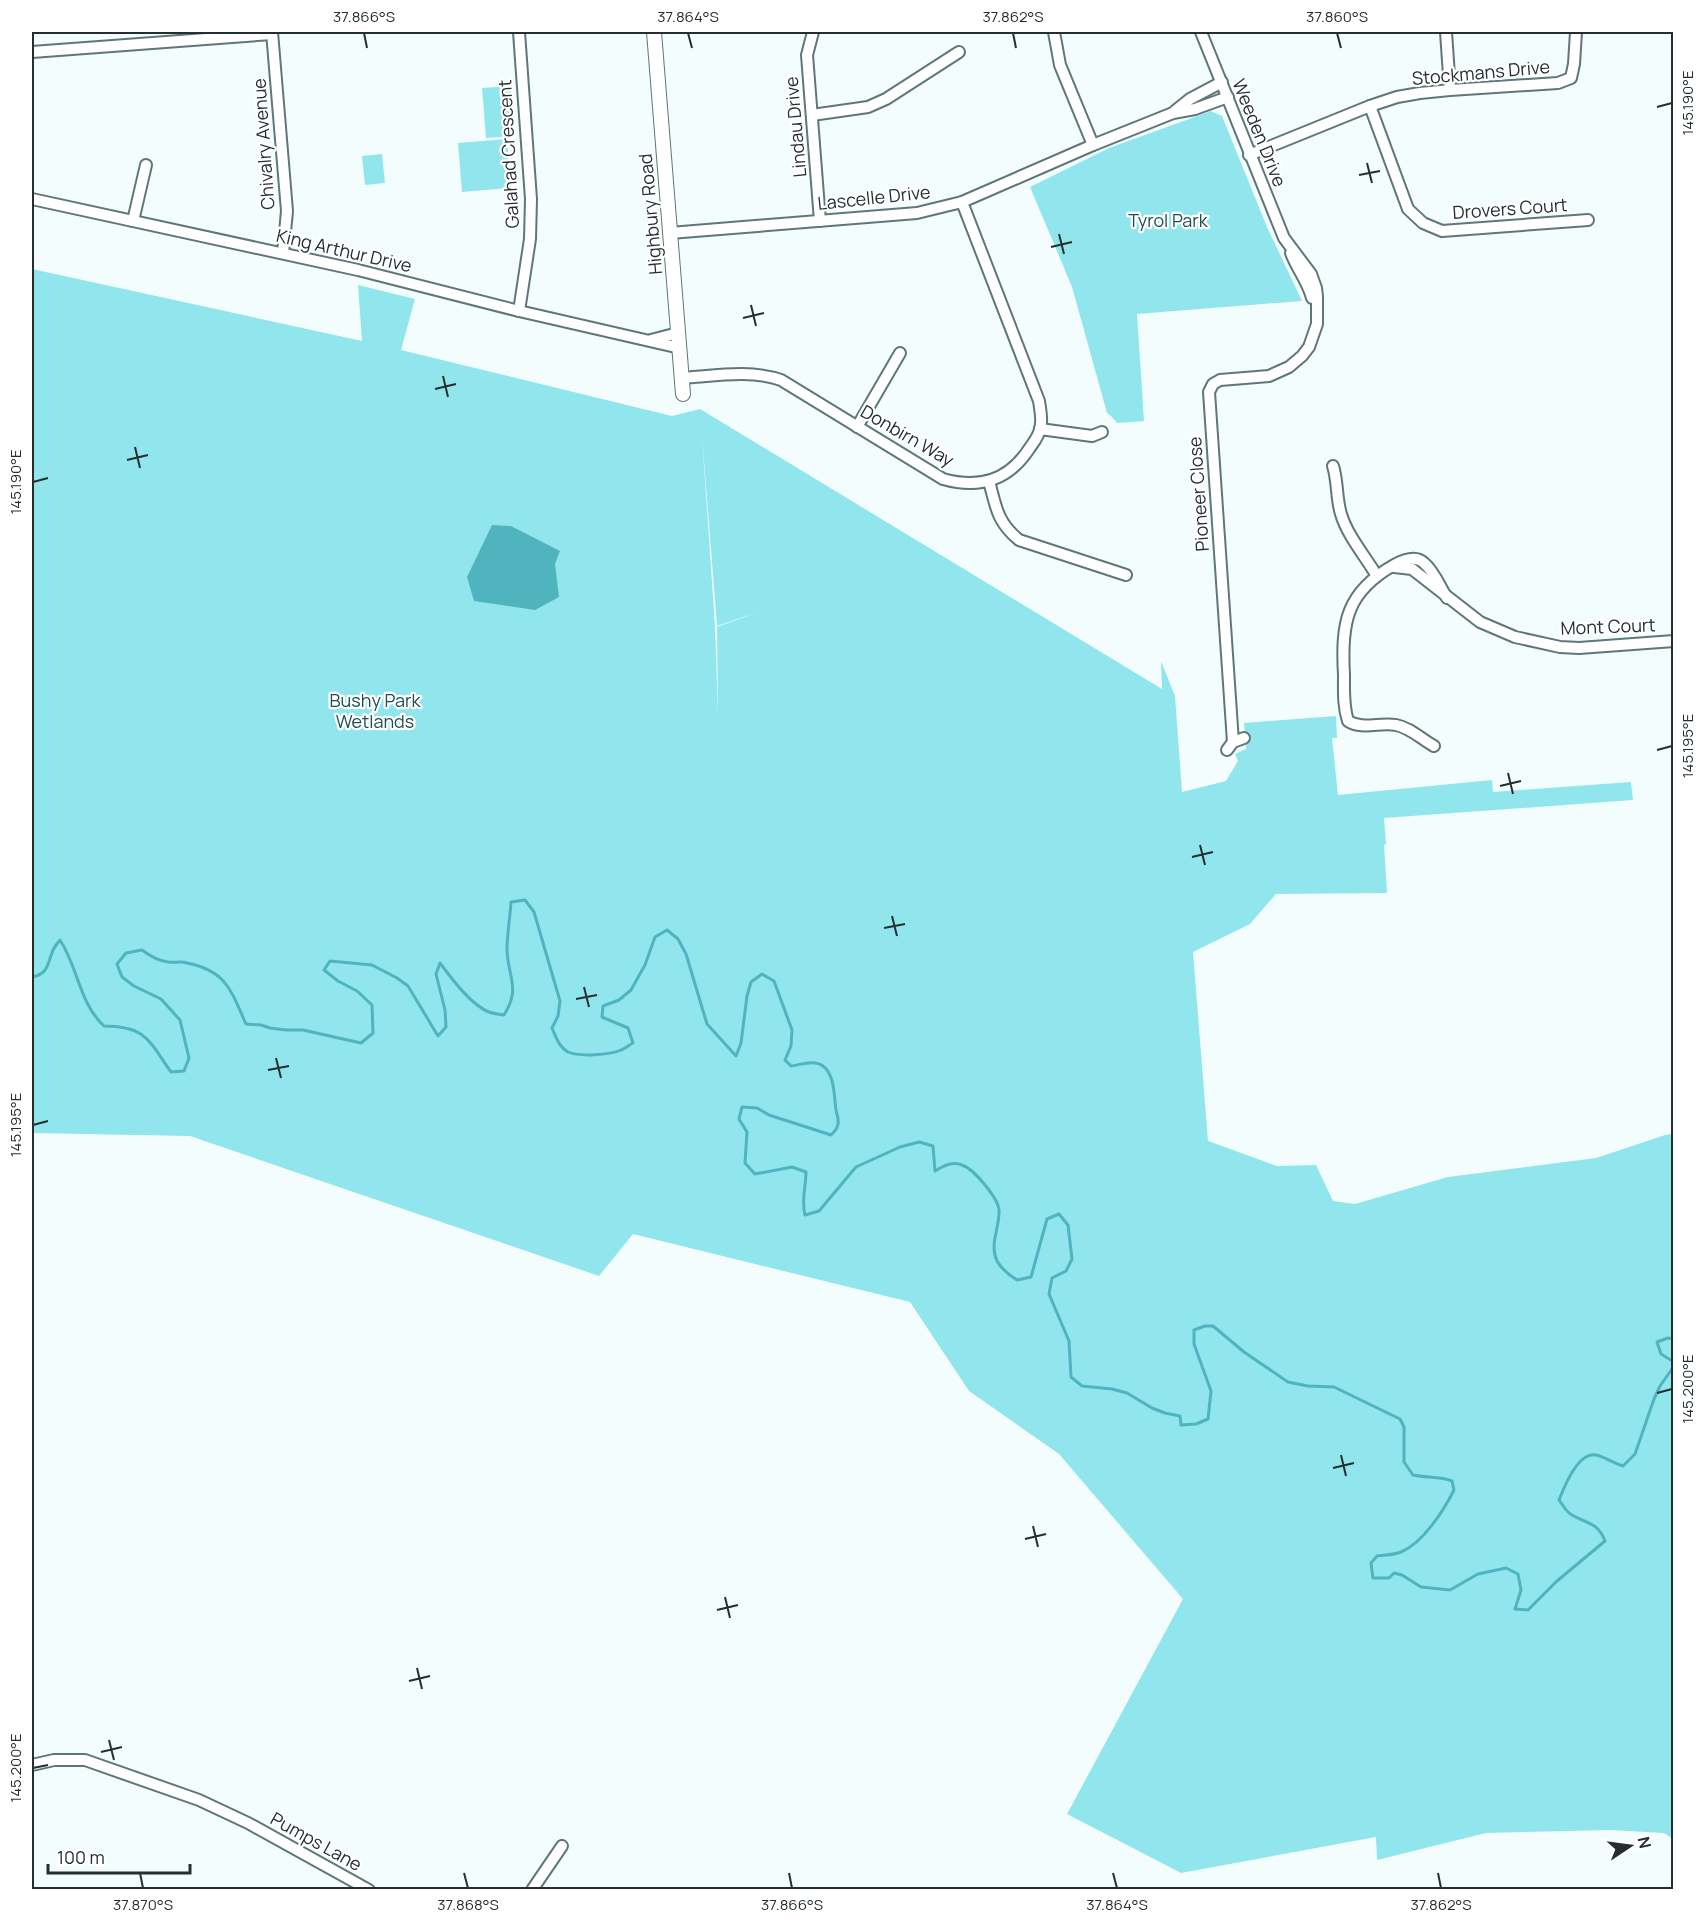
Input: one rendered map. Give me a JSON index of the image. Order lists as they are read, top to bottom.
{
  "streets": {
    "main road": ["Highbury Road"],
    "street": [
      "Stockmans Drive",
      "Lindau Drive",
      "Weeden Drive",
      "Chivalry Avenue",
      "Galahad Crescent",
      "Lascelle Drive",
      "Drovers Court",
      "King Arthur Drive",
      "Donbirn Way",
      "Pioneer Close",
      "Mont Court",
      "Pumps Lane"
    ]
  },
  "crossings": [
    ["Stockmans Drive", "Weeden Drive"],
    ["Stockmans Drive", "Drovers Court"],
    ["Lindau Drive", "Lascelle Drive"],
    ["Weeden Drive", "Lascelle Drive"],
    ["Weeden Drive", "Pioneer Close"],
    ["Chivalry Avenue", "King Arthur Drive"],
    ["Galahad Crescent", "King Arthur Drive"],
    ["Lascelle Drive", "Highbury Road"],
    ["Highbury Road", "King Arthur Drive"],
    ["Highbury Road", "Donbirn Way"]
  ],
  "parks": ["Tyrol Park", "Bushy Park Wetlands"],
  "scale_bar": "100 m",
  "north": "right",
  "coordinates": [
    "37.866°S",
    "37.864°S",
    "37.862°S",
    "37.860°S",
    "145.190°E",
    "145.195°E",
    "145.200°E",
    "37.870°S",
    "37.868°S"
  ]
}
